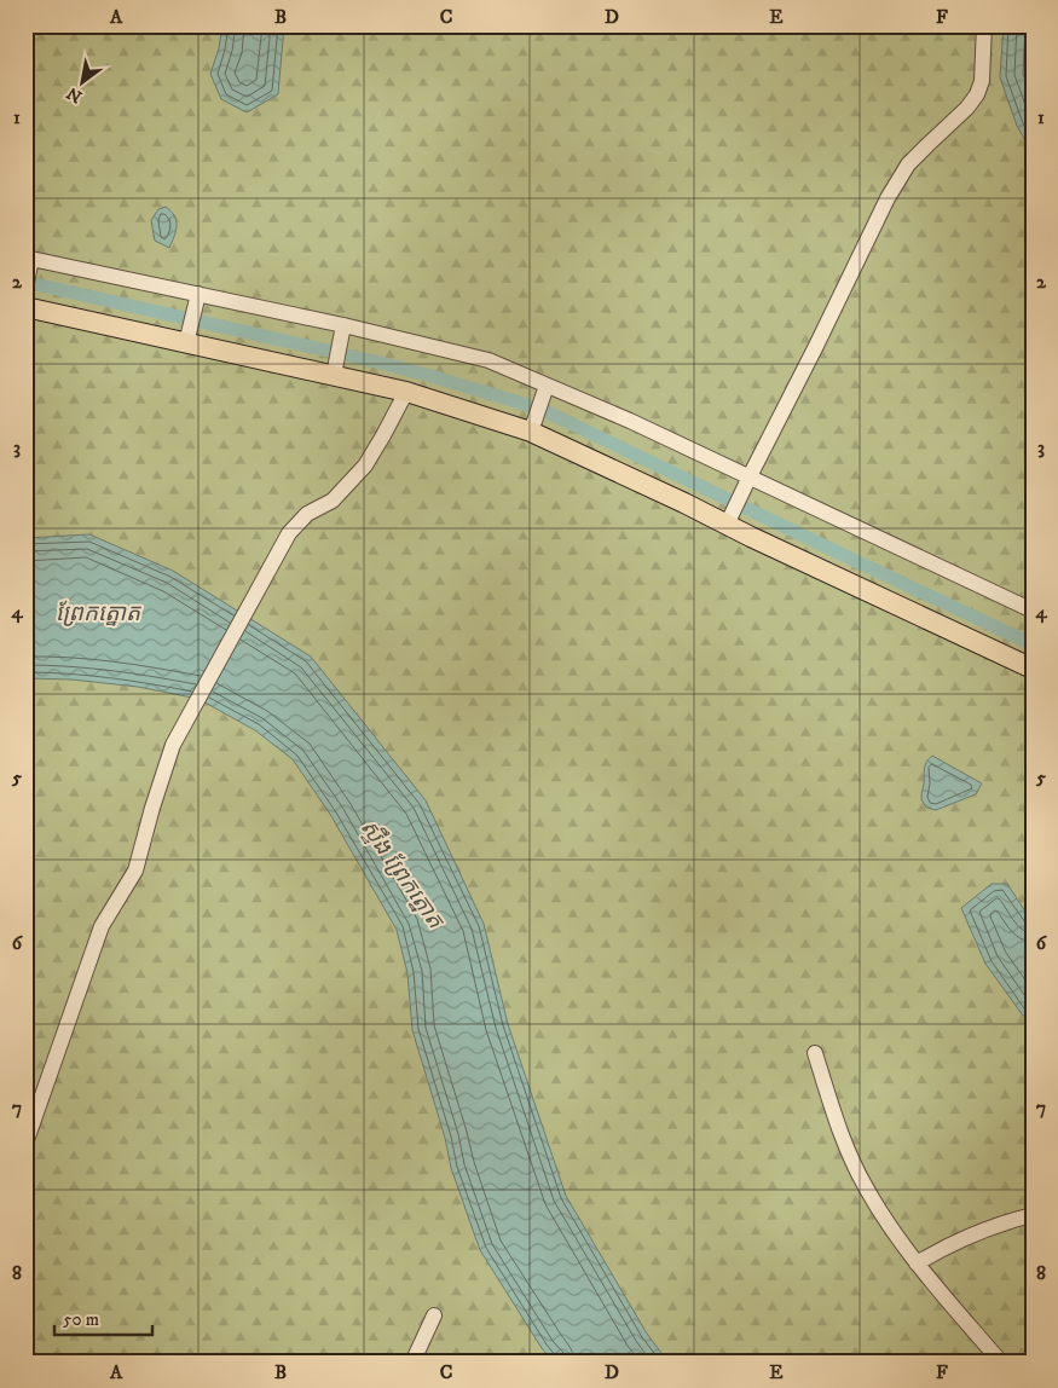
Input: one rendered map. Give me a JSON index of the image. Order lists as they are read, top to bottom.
{
  "water": ["ព្រែកត្នោត", "ស្ទឹង ព្រែកត្នោត"],
  "scale_bar": "50 m",
  "north": "bottom left",
  "grid": {
    "columns": [
      "A",
      "B",
      "C",
      "D",
      "E",
      "F"
    ],
    "rows": [
      "1",
      "2",
      "3",
      "4",
      "5",
      "6",
      "7",
      "8"
    ]
  }
}
